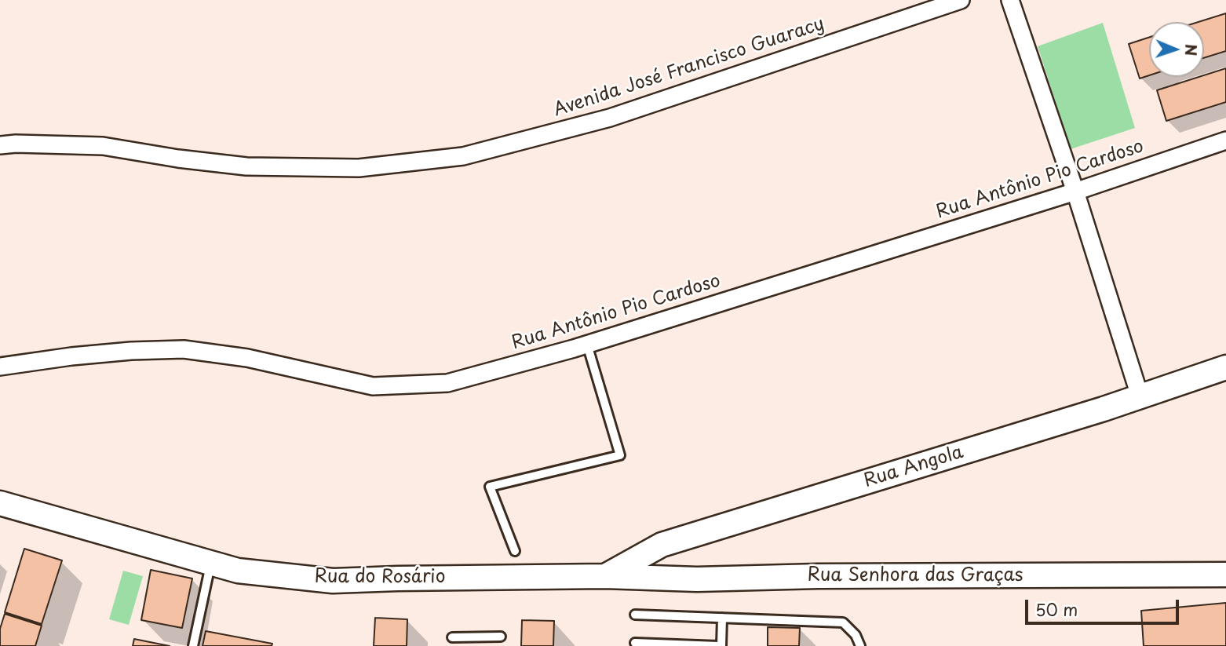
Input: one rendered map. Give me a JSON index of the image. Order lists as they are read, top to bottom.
{
  "streets": {
    "street": [
      "Avenida José Francisco Guaracy",
      "Rua Antônio Pio Cardoso",
      "Rua Angola",
      "Rua Senhora das Graças",
      "Rua do Rosário"
    ]
  },
  "crossings": [
    ["Rua Angola", "Rua Senhora das Graças"],
    ["Rua Angola", "Rua do Rosário"],
    ["Rua Senhora das Graças", "Rua do Rosário"]
  ],
  "scale_bar": "50 m",
  "north": "right"
}
